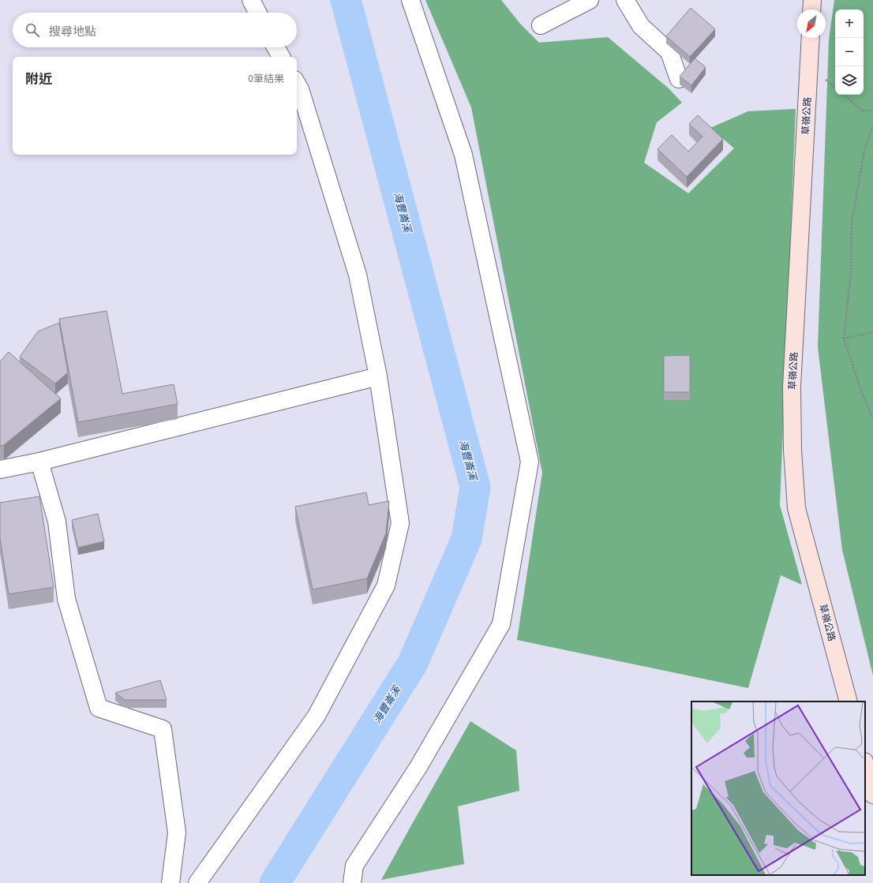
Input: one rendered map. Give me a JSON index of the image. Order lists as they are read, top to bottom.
{
  "streets": {
    "main road": ["草嶺公路"]
  },
  "water": ["海豐崙溪"],
  "north": "bottom left",
  "page": {
    "map_buttons": ["+", "−"],
    "search": "搜尋地點",
    "heading": ["附近", "0筆結果"]
  }
}
